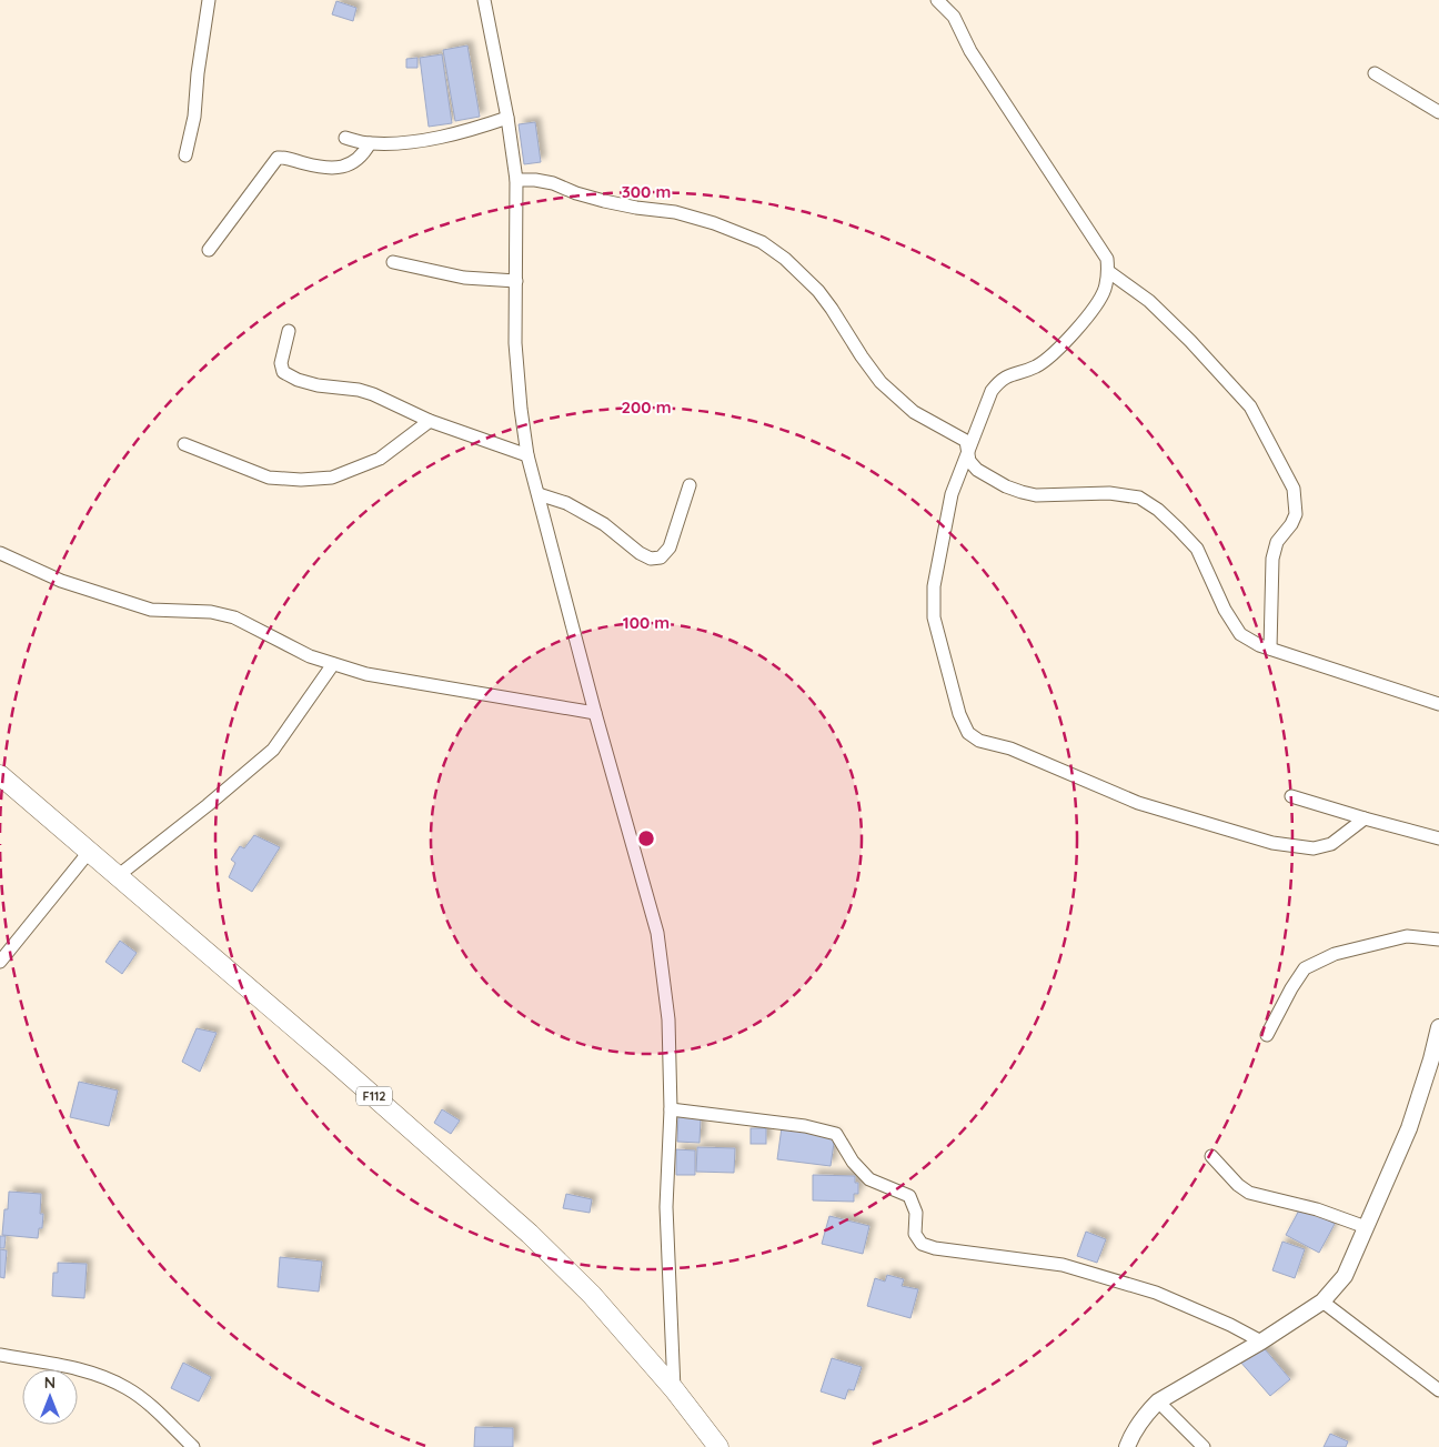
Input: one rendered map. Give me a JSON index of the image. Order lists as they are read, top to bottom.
{
  "streets": {
    "main road": ["F112"]
  },
  "north": "top",
  "rings": ["300 m", "200 m", "100 m"]
}
